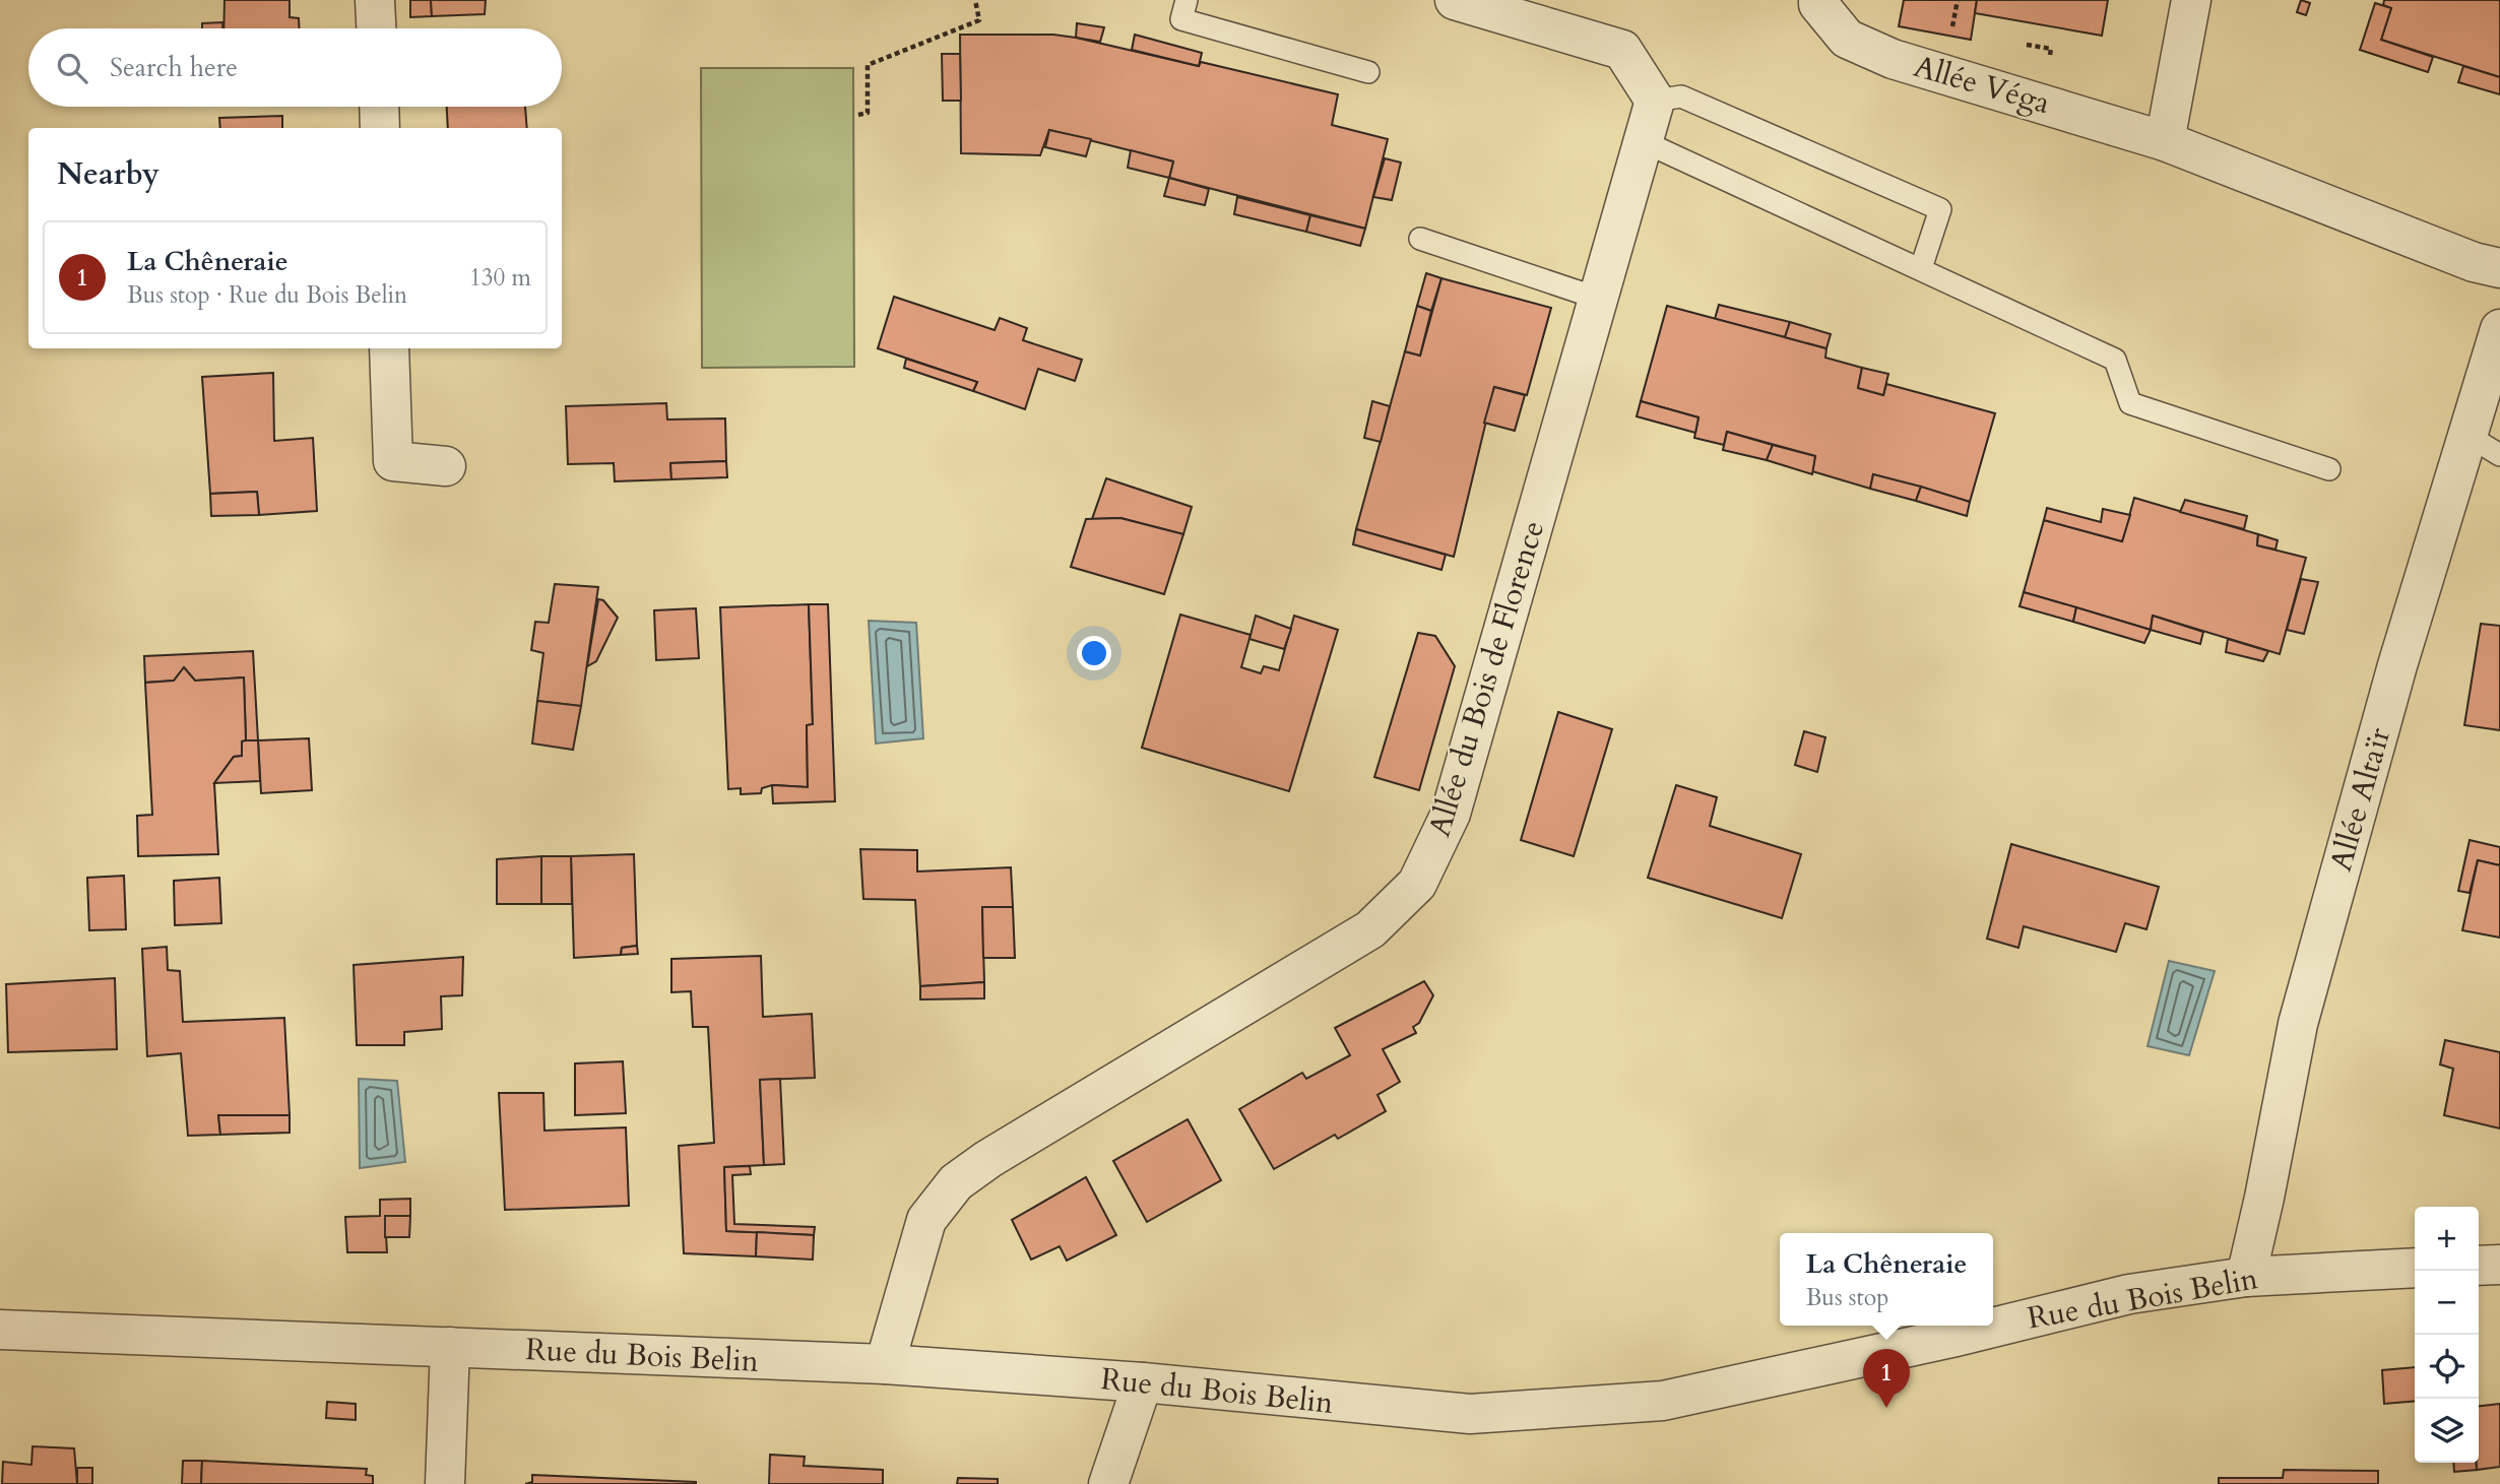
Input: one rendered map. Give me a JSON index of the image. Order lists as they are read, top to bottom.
{
  "streets": {
    "street": [
      "Allée Véga",
      "Allée du Bois de Florence",
      "Allée Altaïr",
      "Rue du Bois Belin"
    ]
  },
  "crossings": [
    ["Allée du Bois de Florence", "Rue du Bois Belin"],
    ["Allée Altaïr", "Rue du Bois Belin"]
  ],
  "page": {
    "search": "Search here",
    "heading": "Nearby",
    "list": [
      {
        "mark": "1",
        "name": "La Chêneraie",
        "note": "Bus stop · Rue du Bois Belin",
        "value": "130 m"
      }
    ],
    "map_buttons": ["+", "−"],
    "popup": ["La Chêneraie", "Bus stop"],
    "pins": "1"
  }
}
